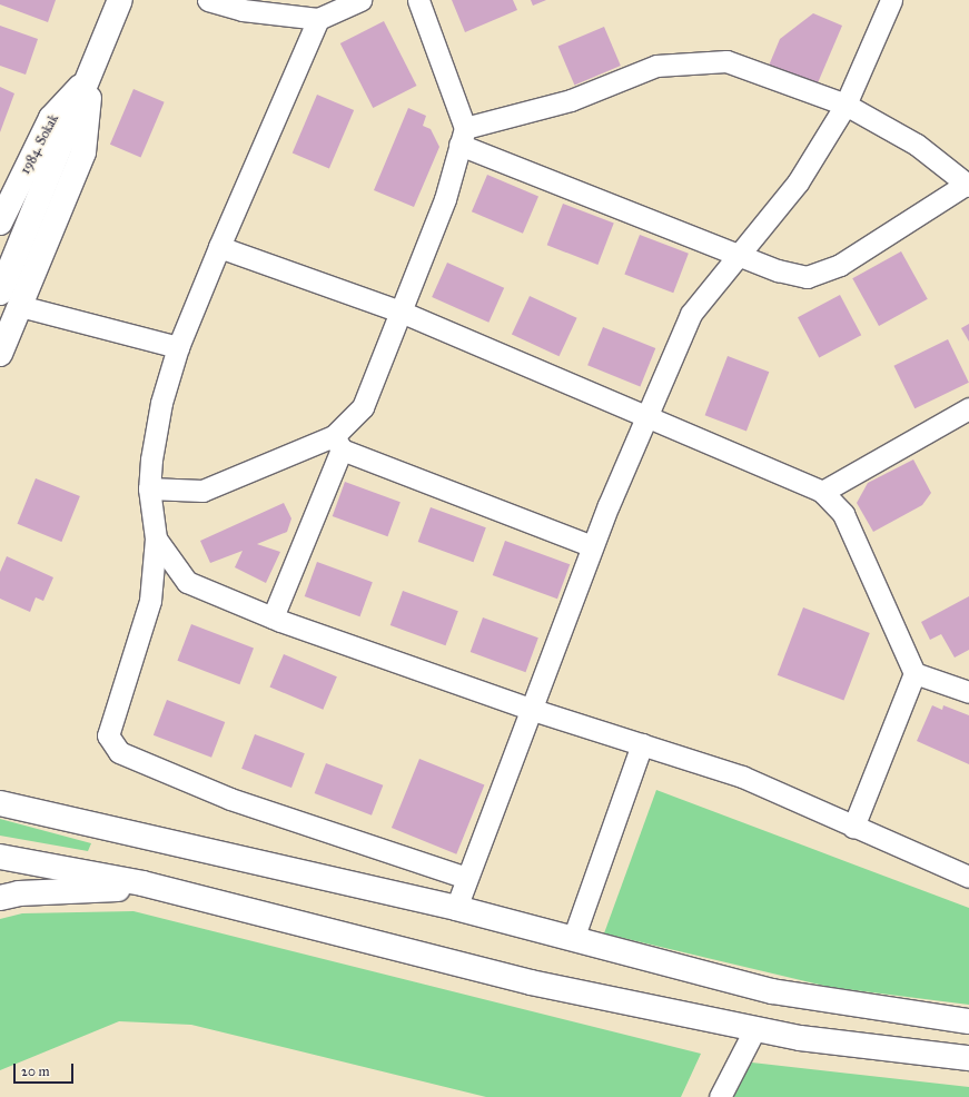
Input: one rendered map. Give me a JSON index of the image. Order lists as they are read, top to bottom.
{
  "streets": {
    "main road": ["1984. Sokak"]
  },
  "scale_bar": "20 m"
}
